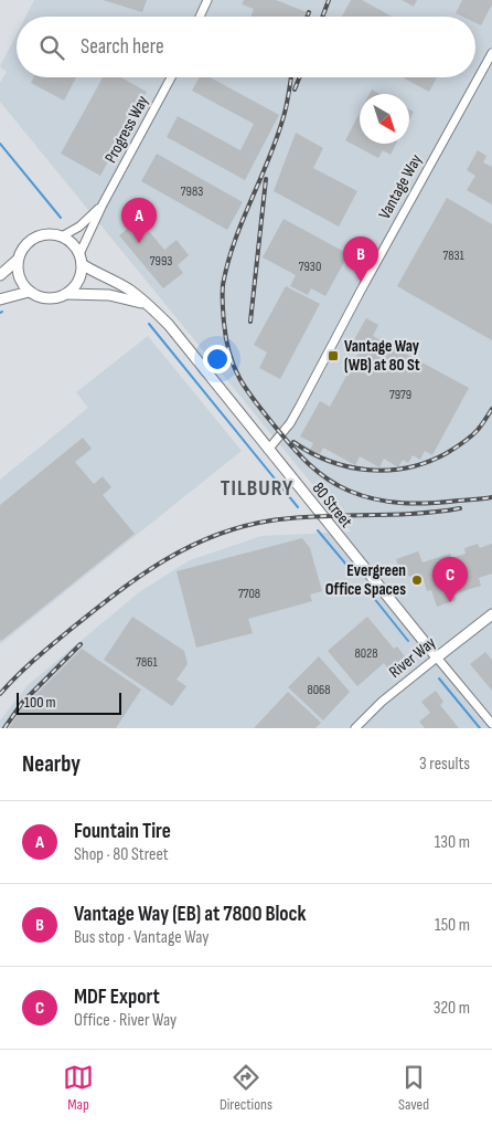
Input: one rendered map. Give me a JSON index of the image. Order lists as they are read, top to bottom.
{
  "streets": {
    "street": [
      "Progress Way",
      "Vantage Way",
      "80 Street",
      "River Way"
    ]
  },
  "crossings": [
    ["Progress Way", "80 Street"],
    ["Vantage Way", "80 Street"],
    ["80 Street", "River Way"]
  ],
  "districts": ["TILBURY"],
  "places": {
    "transit": ["Vantage Way (WB) at 80 St"],
    "other": ["Evergreen Office Spaces"]
  },
  "house_numbers": [
    "7983",
    "7831",
    "7993",
    "7930",
    "7979",
    "7708",
    "8028",
    "7861",
    "8068"
  ],
  "scale_bar": "100 m",
  "north": "bottom right",
  "page": {
    "search": "Search here",
    "pins": ["A", "B", "C"],
    "scale": "100 m",
    "heading": ["Nearby", "3 results"],
    "list": [
      {
        "mark": "A",
        "name": "Fountain Tire",
        "note": "Shop · 80 Street",
        "value": "130 m"
      },
      {
        "mark": "B",
        "name": "Vantage Way (EB) at 7800 Block",
        "note": "Bus stop · Vantage Way",
        "value": "150 m"
      },
      {
        "mark": "C",
        "name": "MDF Export",
        "note": "Office · River Way",
        "value": "320 m"
      }
    ],
    "nav": ["Map", "Directions", "Saved"]
  }
}
